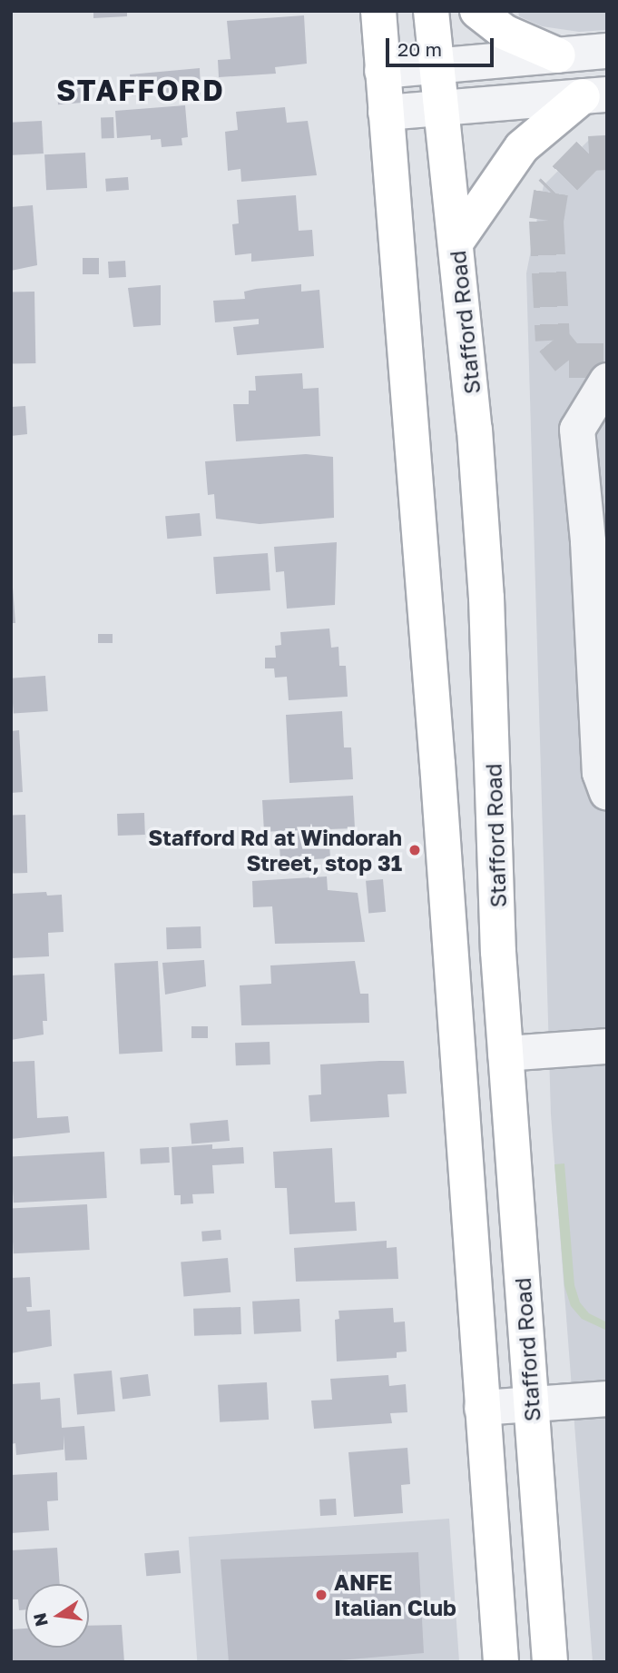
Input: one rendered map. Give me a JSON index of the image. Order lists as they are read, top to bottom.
{
  "streets": {
    "highway": ["Stafford Road"]
  },
  "districts": ["STAFFORD"],
  "places": ["Stafford Rd at Windorah Street, stop 31", "ANFE Italian Club"],
  "scale_bar": "20 m",
  "north": "left"
}
